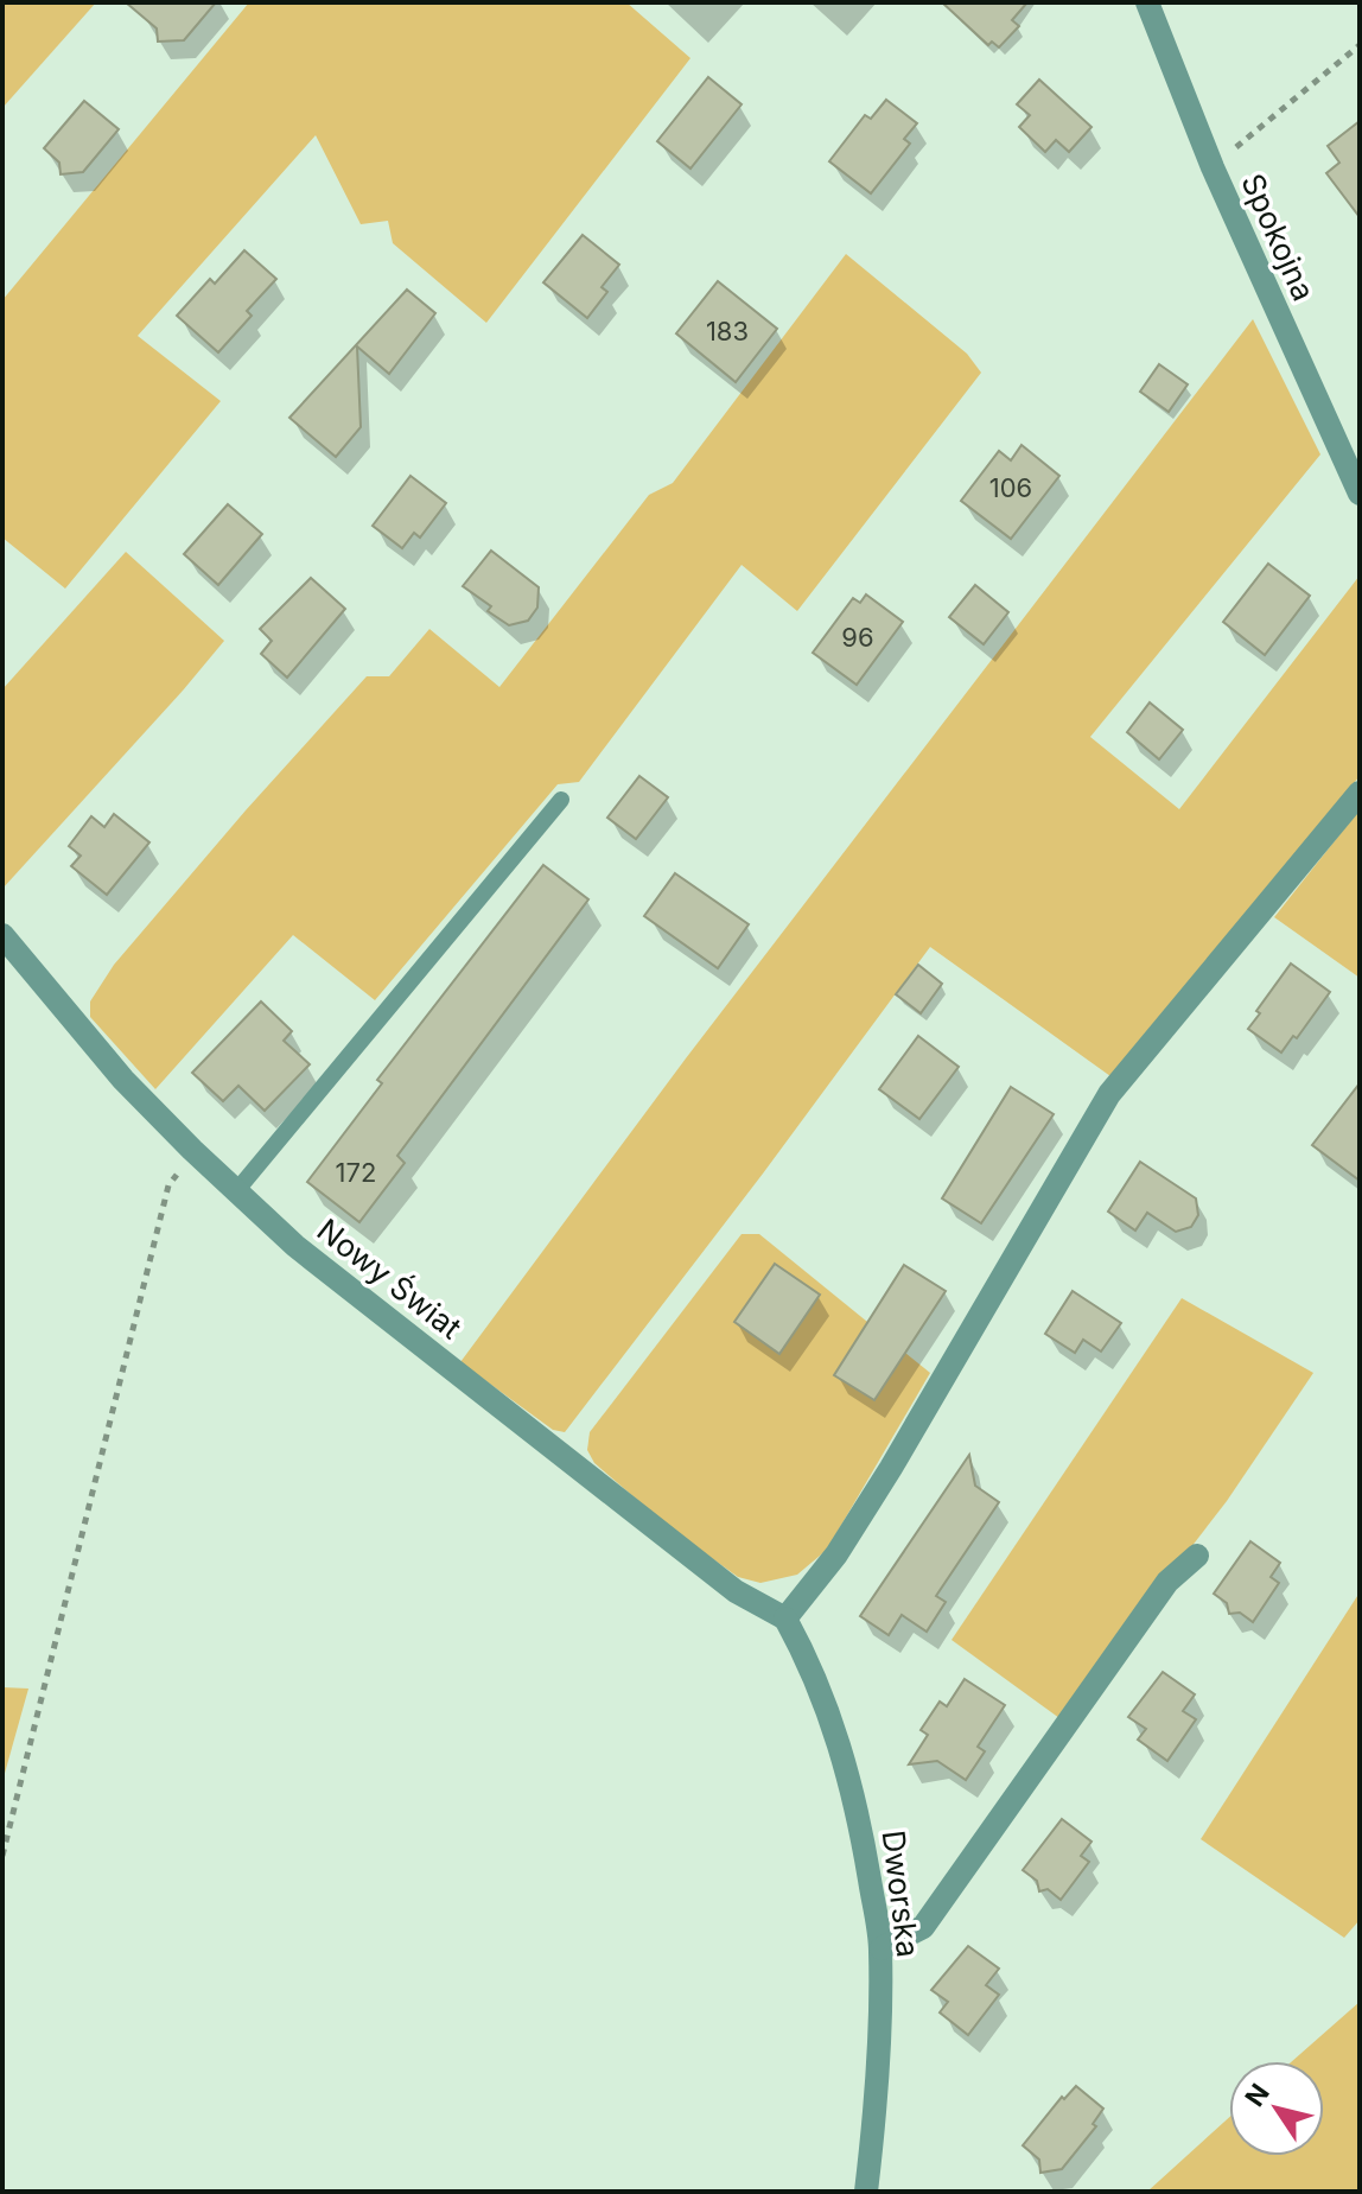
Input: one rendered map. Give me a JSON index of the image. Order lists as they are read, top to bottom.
{
  "streets": {
    "street": ["Spokojna", "Nowy Świat", "Dworska"]
  },
  "crossings": [
    ["Nowy Świat", "Dworska"]
  ],
  "house_numbers": [
    "183",
    "106",
    "96",
    "172"
  ],
  "north": "top left"
}
